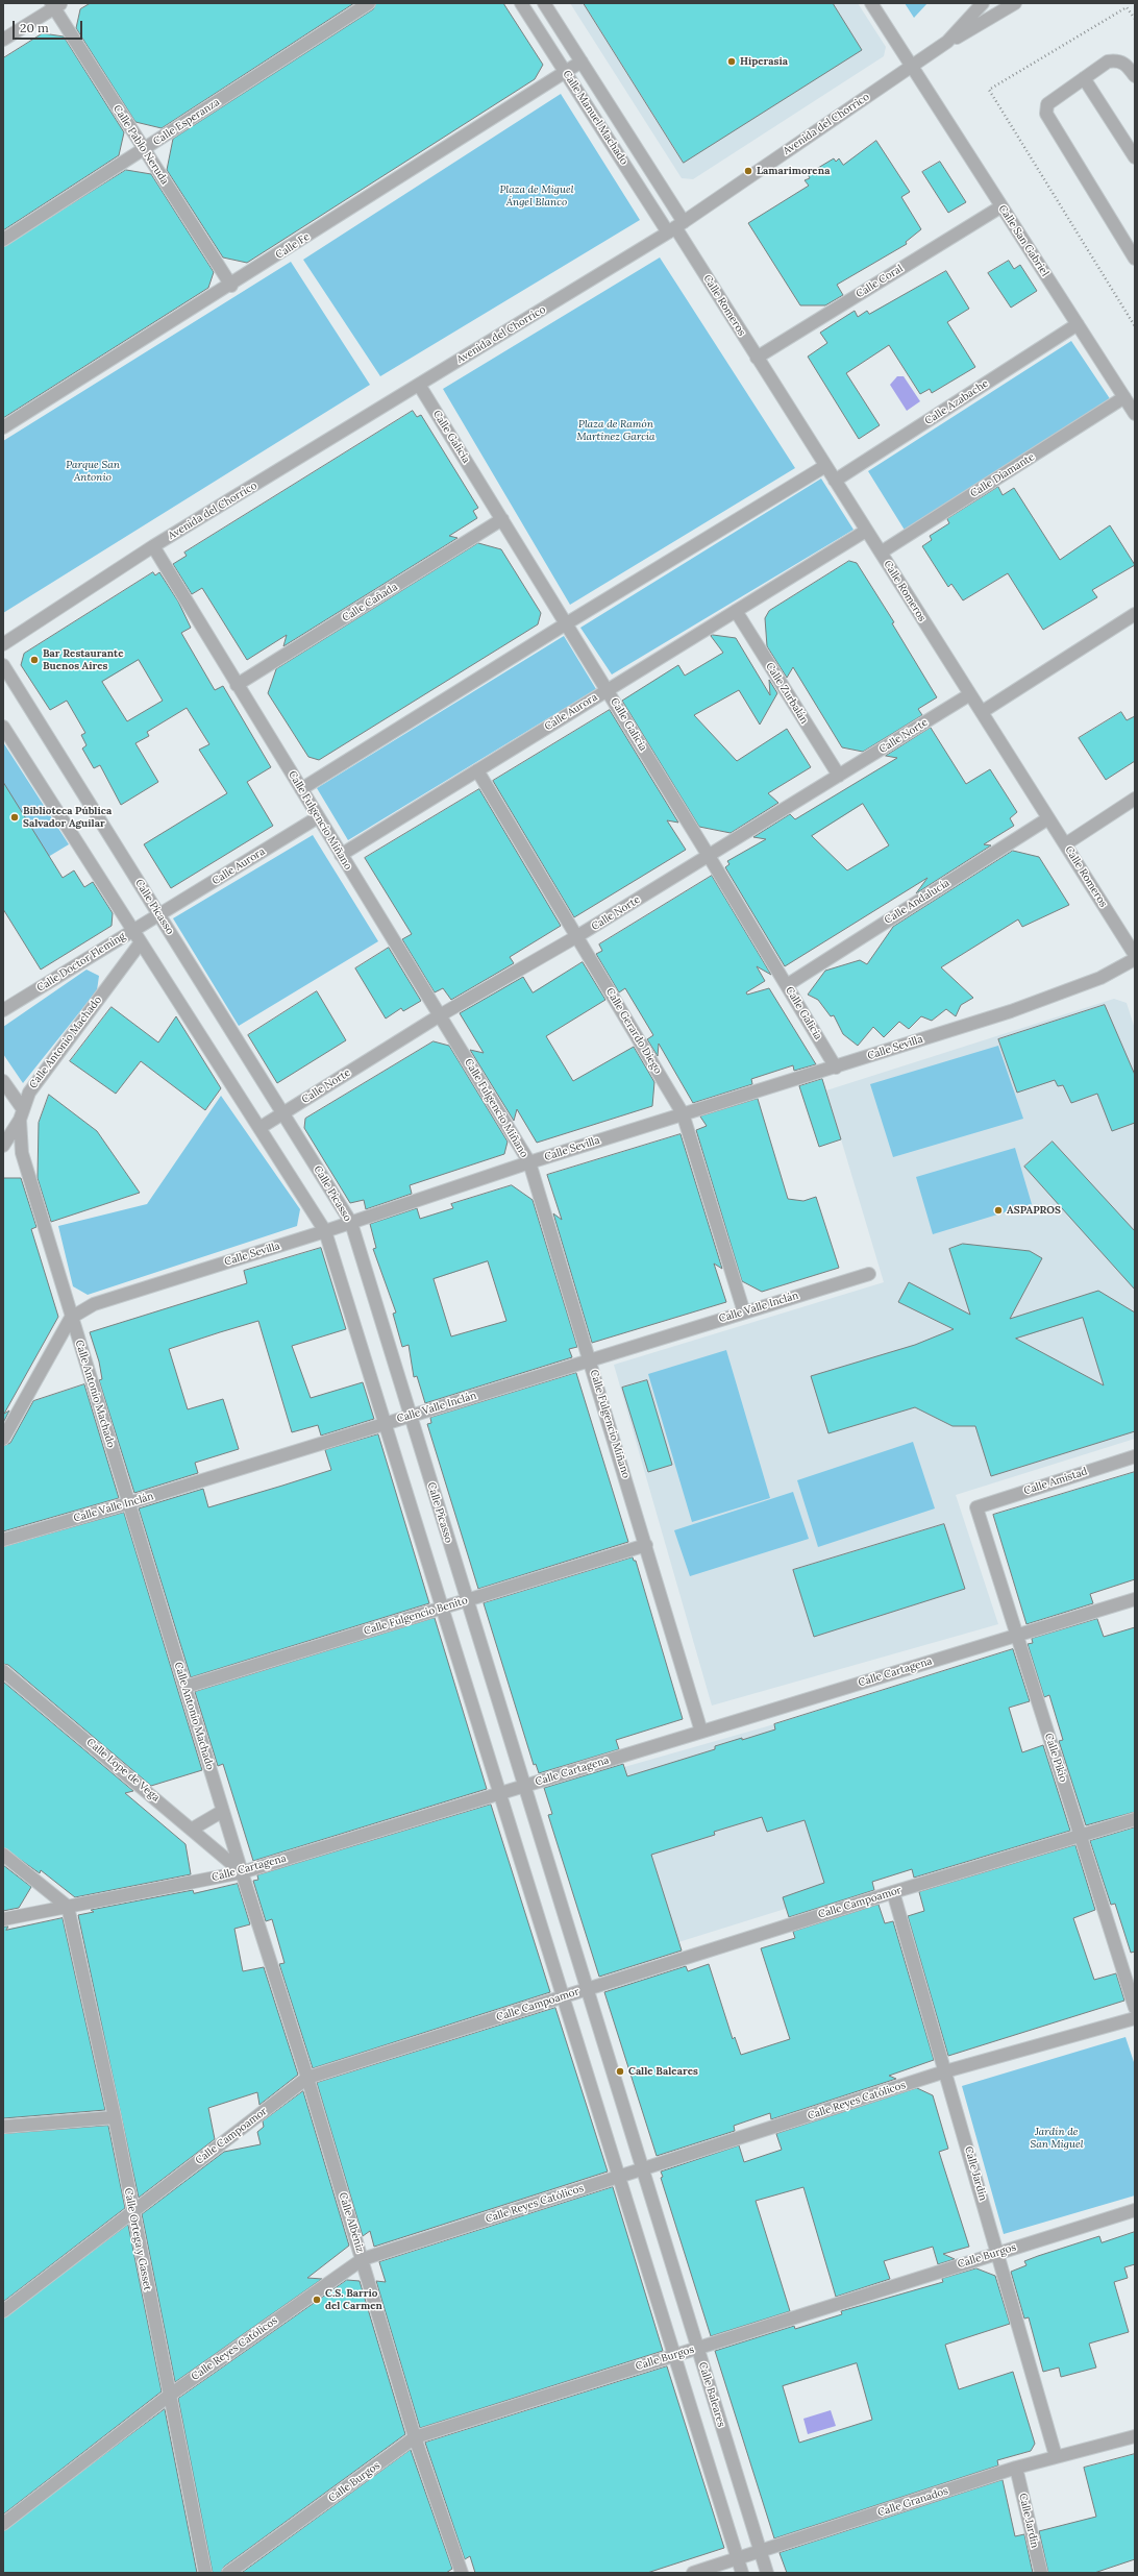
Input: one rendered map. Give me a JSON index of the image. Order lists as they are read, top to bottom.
{
  "streets": {
    "street": [
      "Calle Manuel Machado",
      "Calle Esperanza",
      "Avenida del Chorrico",
      "Calle Pablo Neruda",
      "Calle San Gabriel",
      "Calle Fe",
      "Calle Coral",
      "Calle Romeros",
      "Calle Azabache",
      "Calle Galicia",
      "Calle Diamante",
      "Calle Cañada",
      "Calle Zurbalán",
      "Calle Aurora",
      "Calle Norte",
      "Calle Fulgencio Miñano",
      "Calle Andalucía",
      "Calle Picasso",
      "Calle Doctor Fleming",
      "Calle Gerardo Diego",
      "Calle Antonio Machado",
      "Calle Sevilla",
      "Calle Valle Inclán",
      "Calle Amistad",
      "Calle Fulgencio Benito",
      "Calle Cartagena",
      "Calle Pikio",
      "Calle Lope de Vega",
      "Calle Campoamor",
      "Calle Reyes Católicos",
      "Calle Jardín",
      "Calle Albéniz",
      "Calle Ortega y Gasset",
      "Calle Burgos",
      "Calle Baleares",
      "Calle Granados"
    ]
  },
  "crossings": [
    ["Calle Manuel Machado", "Avenida del Chorrico"],
    ["Calle Manuel Machado", "Calle Fe"],
    ["Calle Manuel Machado", "Calle Romeros"],
    ["Calle Esperanza", "Calle Pablo Neruda"],
    ["Avenida del Chorrico", "Calle San Gabriel"],
    ["Avenida del Chorrico", "Calle Romeros"],
    ["Avenida del Chorrico", "Calle Galicia"],
    ["Avenida del Chorrico", "Calle Fulgencio Miñano"],
    ["Calle Pablo Neruda", "Calle Fe"],
    ["Calle San Gabriel", "Calle Coral"],
    ["Calle San Gabriel", "Calle Azabache"],
    ["Calle San Gabriel", "Calle Diamante"],
    ["Calle Coral", "Calle Romeros"],
    ["Calle Romeros", "Calle Azabache"],
    ["Calle Romeros", "Calle Diamante"],
    ["Calle Romeros", "Calle Aurora"],
    ["Calle Romeros", "Calle Norte"],
    ["Calle Romeros", "Calle Andalucía"],
    ["Calle Galicia", "Calle Cañada"],
    ["Calle Galicia", "Calle Aurora"],
    ["Calle Galicia", "Calle Norte"],
    ["Calle Galicia", "Calle Andalucía"],
    ["Calle Galicia", "Calle Sevilla"],
    ["Calle Cañada", "Calle Fulgencio Miñano"],
    ["Calle Zurbalán", "Calle Aurora"],
    ["Calle Zurbalán", "Calle Norte"],
    ["Calle Aurora", "Calle Fulgencio Miñano"],
    ["Calle Aurora", "Calle Picasso"],
    ["Calle Aurora", "Calle Doctor Fleming"],
    ["Calle Aurora", "Calle Gerardo Diego"],
    ["Calle Norte", "Calle Fulgencio Miñano"],
    ["Calle Norte", "Calle Picasso"],
    ["Calle Norte", "Calle Gerardo Diego"],
    ["Calle Fulgencio Miñano", "Calle Sevilla"],
    ["Calle Fulgencio Miñano", "Calle Valle Inclán"],
    ["Calle Fulgencio Miñano", "Calle Fulgencio Benito"],
    ["Calle Fulgencio Miñano", "Calle Cartagena"],
    ["Calle Picasso", "Calle Doctor Fleming"],
    ["Calle Picasso", "Calle Sevilla"],
    ["Calle Picasso", "Calle Valle Inclán"],
    ["Calle Picasso", "Calle Fulgencio Benito"],
    ["Calle Picasso", "Calle Cartagena"],
    ["Calle Picasso", "Calle Baleares"],
    ["Calle Gerardo Diego", "Calle Sevilla"],
    ["Calle Gerardo Diego", "Calle Valle Inclán"],
    ["Calle Antonio Machado", "Calle Sevilla"],
    ["Calle Antonio Machado", "Calle Valle Inclán"],
    ["Calle Antonio Machado", "Calle Fulgencio Benito"],
    ["Calle Antonio Machado", "Calle Cartagena"],
    ["Calle Antonio Machado", "Calle Lope de Vega"],
    ["Calle Antonio Machado", "Calle Albéniz"],
    ["Calle Amistad", "Calle Pikio"],
    ["Calle Cartagena", "Calle Pikio"],
    ["Calle Cartagena", "Calle Lope de Vega"],
    ["Calle Cartagena", "Calle Albéniz"],
    ["Calle Cartagena", "Calle Ortega y Gasset"],
    ["Calle Cartagena", "Calle Baleares"],
    ["Calle Pikio", "Calle Campoamor"],
    ["Calle Lope de Vega", "Calle Albéniz"],
    ["Calle Campoamor", "Calle Jardín"],
    ["Calle Campoamor", "Calle Albéniz"],
    ["Calle Campoamor", "Calle Ortega y Gasset"],
    ["Calle Campoamor", "Calle Baleares"],
    ["Calle Reyes Católicos", "Calle Jardín"],
    ["Calle Reyes Católicos", "Calle Albéniz"],
    ["Calle Reyes Católicos", "Calle Ortega y Gasset"],
    ["Calle Reyes Católicos", "Calle Baleares"],
    ["Calle Jardín", "Calle Burgos"],
    ["Calle Jardín", "Calle Granados"],
    ["Calle Albéniz", "Calle Burgos"],
    ["Calle Burgos", "Calle Baleares"],
    ["Calle Baleares", "Calle Granados"]
  ],
  "parks": [
    "Plaza de Miguel Ángel Blanco",
    "Plaza de Ramón Martinez García",
    "Parque San Antonio",
    "Jardín de San Miguel"
  ],
  "places": [
    "Hiperasia",
    "Lamarimorena",
    "Bar Restaurante Buenos Aires",
    "Biblioteca Pública Salvador Aguilar",
    "ASPAPROS",
    "Calle Baleares",
    "C.S. Barrio del Carmen"
  ],
  "scale_bar": "20 m"
}
